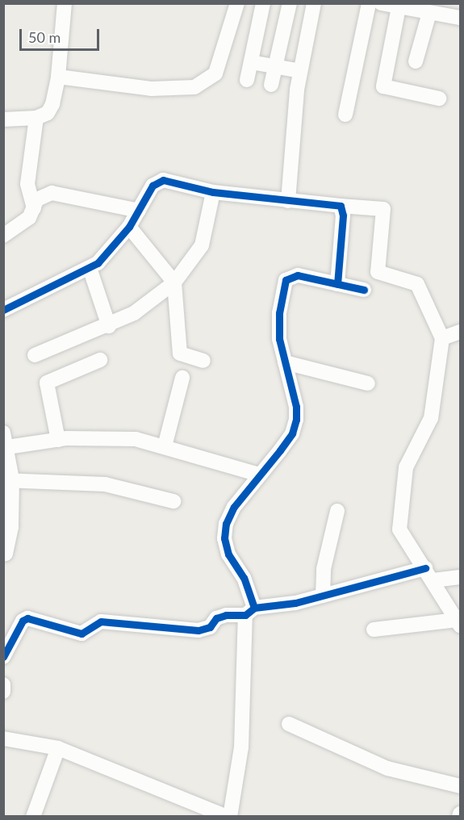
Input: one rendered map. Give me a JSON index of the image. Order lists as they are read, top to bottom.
{
  "scale_bar": "50 m"
}
